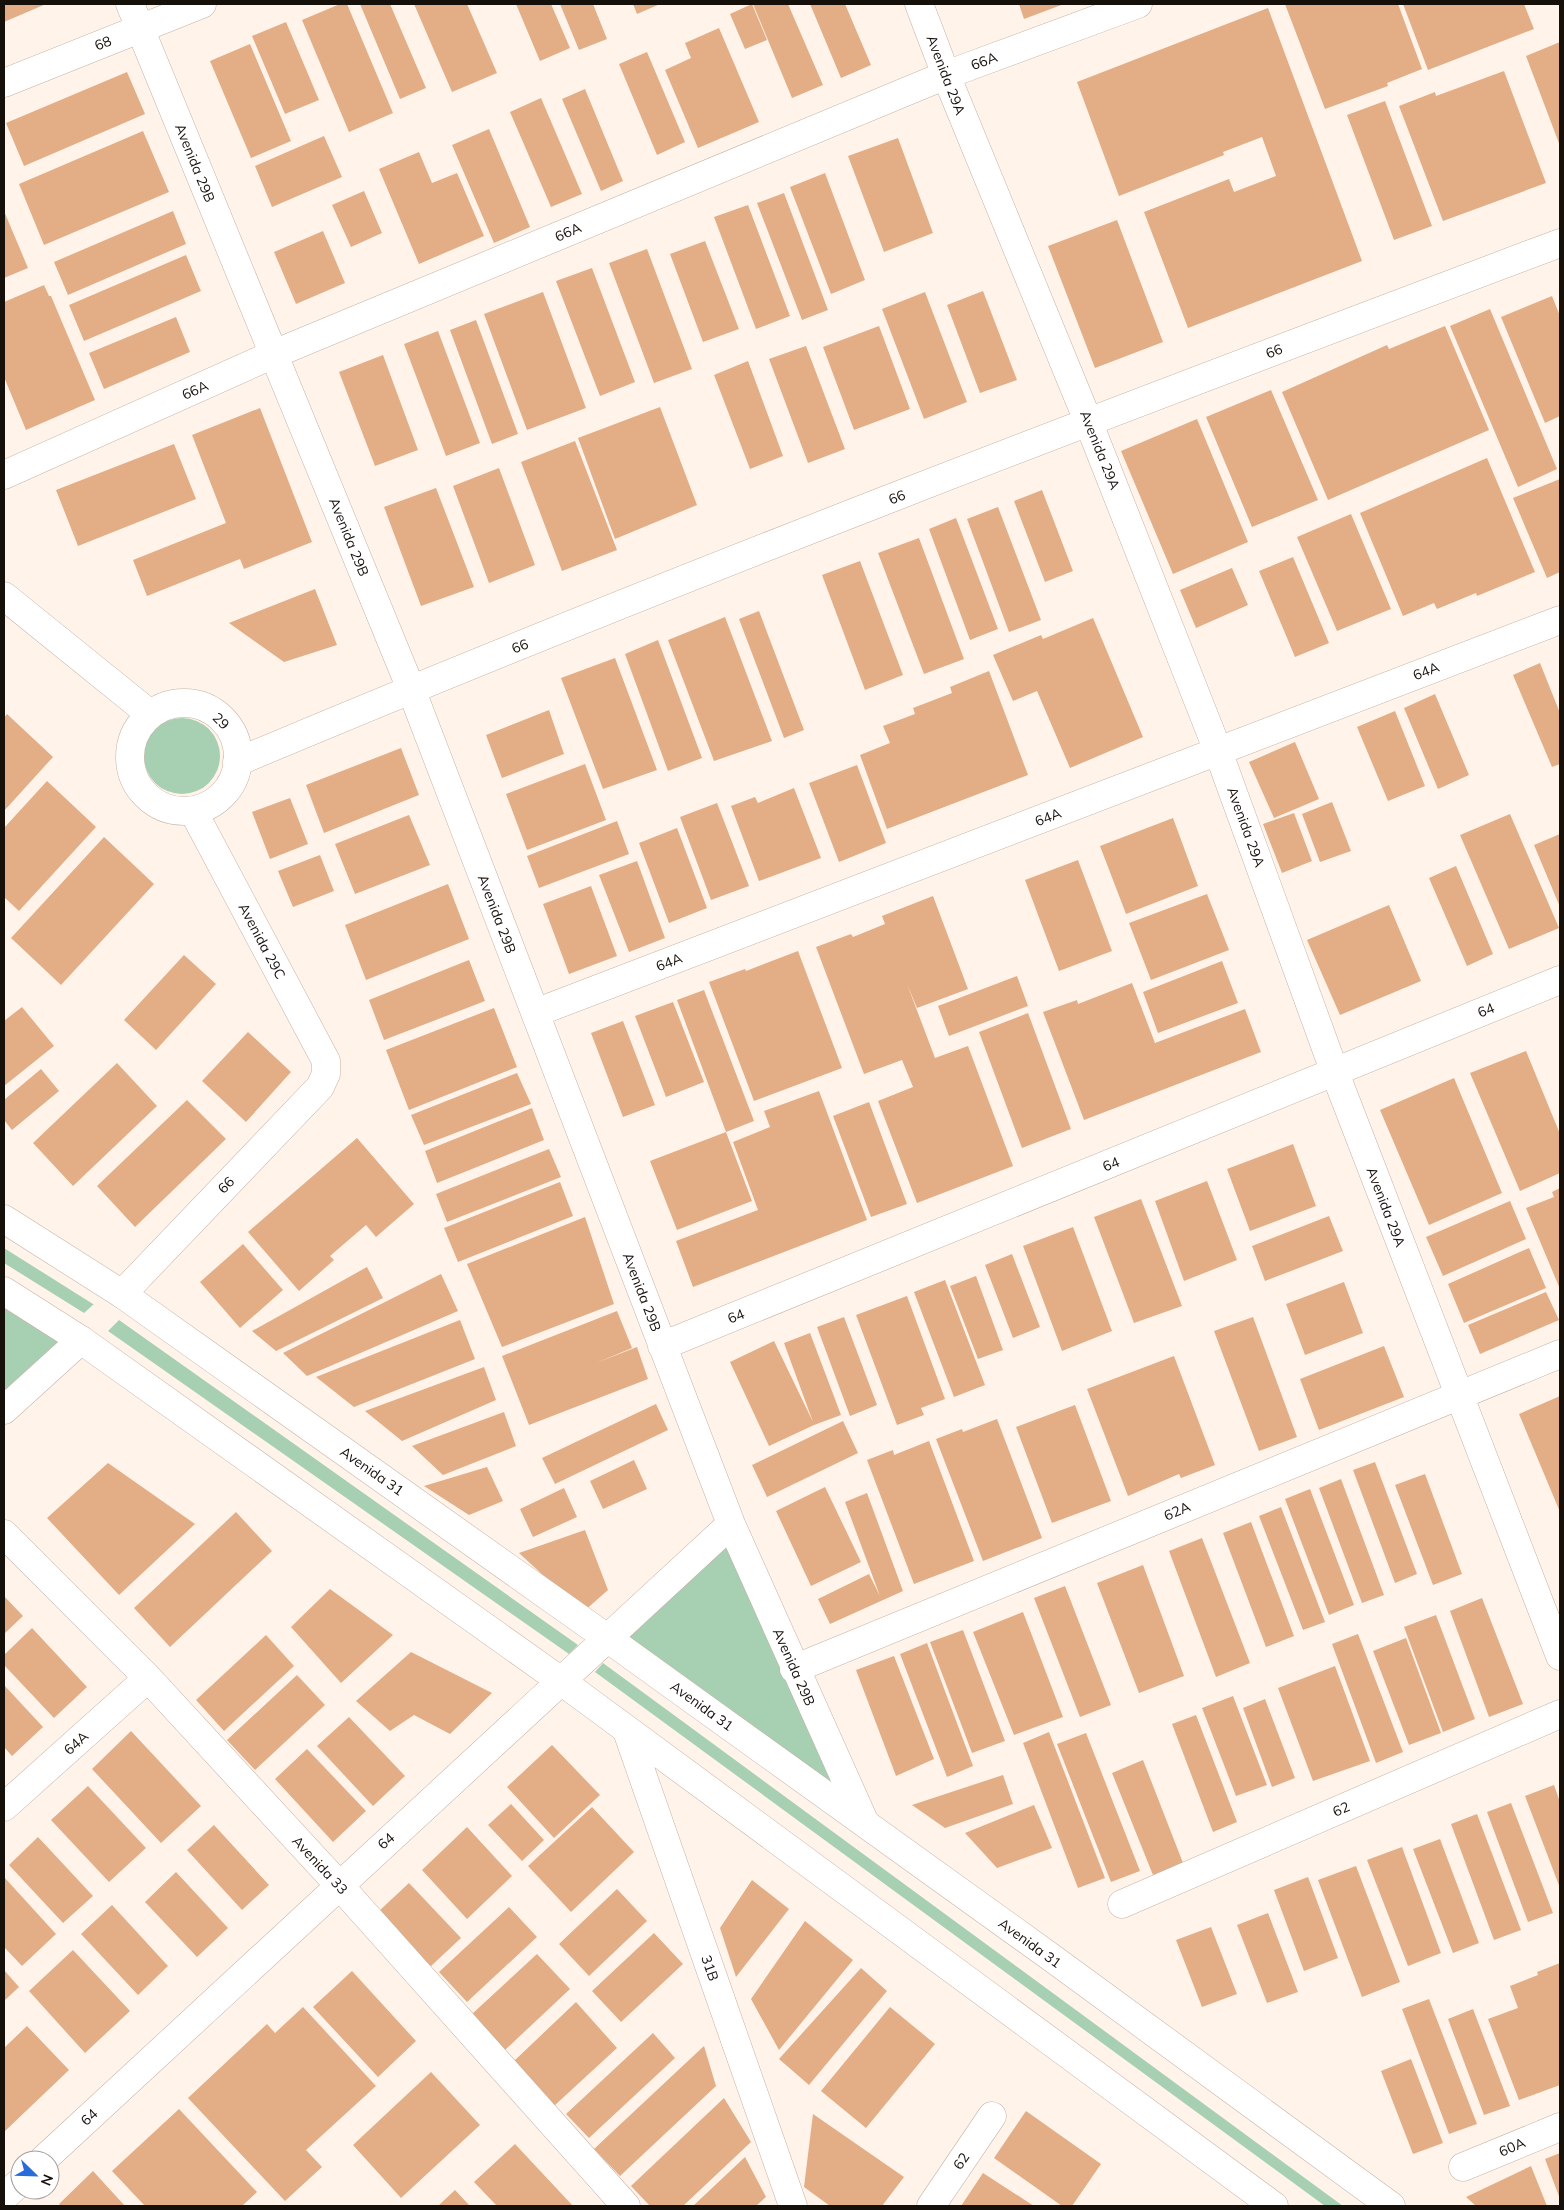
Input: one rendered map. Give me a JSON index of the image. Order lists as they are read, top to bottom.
{
  "streets": {
    "street": [
      "68",
      "66A",
      "Avenida 29A",
      "Avenida 29B",
      "66",
      "64A",
      "29",
      "Avenida 29C",
      "64",
      "Avenida 31",
      "62A",
      "62",
      "Avenida 33",
      "31B",
      "60A"
    ]
  },
  "crossings": [
    ["68", "Avenida 29B"],
    ["66A", "Avenida 29A"],
    ["66A", "Avenida 29B"],
    ["Avenida 29A", "66"],
    ["Avenida 29A", "64A"],
    ["Avenida 29A", "64"],
    ["Avenida 29A", "62A"],
    ["Avenida 29B", "66"],
    ["Avenida 29B", "64A"],
    ["Avenida 29B", "64"],
    ["Avenida 29B", "Avenida 31"],
    ["Avenida 29B", "62A"],
    ["66", "29"],
    ["66", "Avenida 29C"],
    ["66", "Avenida 31"],
    ["64A", "Avenida 33"],
    ["29", "Avenida 29C"],
    ["64", "Avenida 31"],
    ["64", "Avenida 33"]
  ],
  "north": "bottom right"
}
